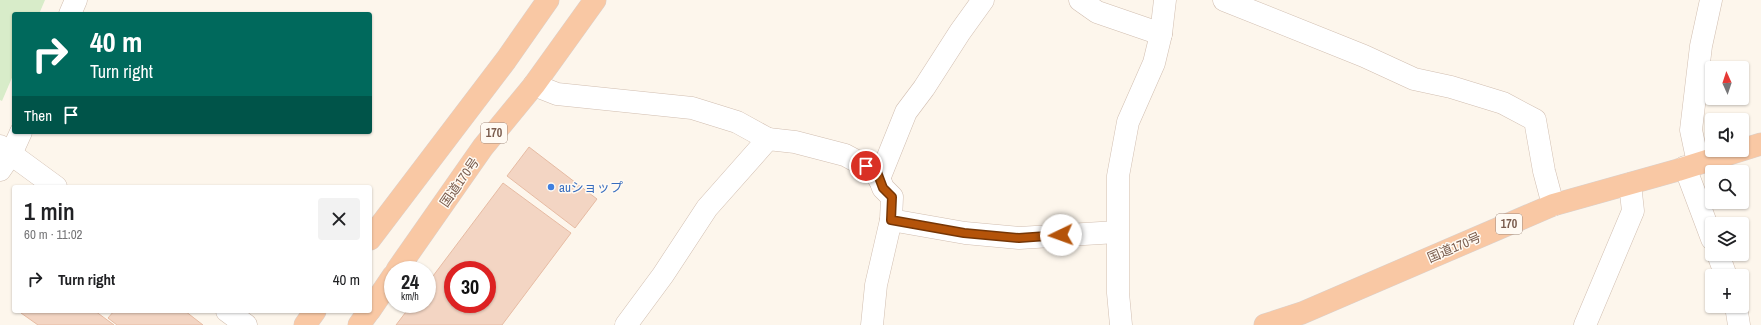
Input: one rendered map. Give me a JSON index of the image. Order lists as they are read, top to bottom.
{
  "streets": {
    "highway": ["170", "国道170号"]
  },
  "places": ["auショップ"],
  "north": "top",
  "page": {
    "turn": ["40 m", "Turn right"],
    "map_buttons": "+",
    "then": "Then",
    "heading": ["1 min", "60 m · 11:02"],
    "list": [
      {
        "name": "Turn right",
        "value": "40 m"
      }
    ],
    "speed": "24 km/h",
    "limit": "30"
  }
}
